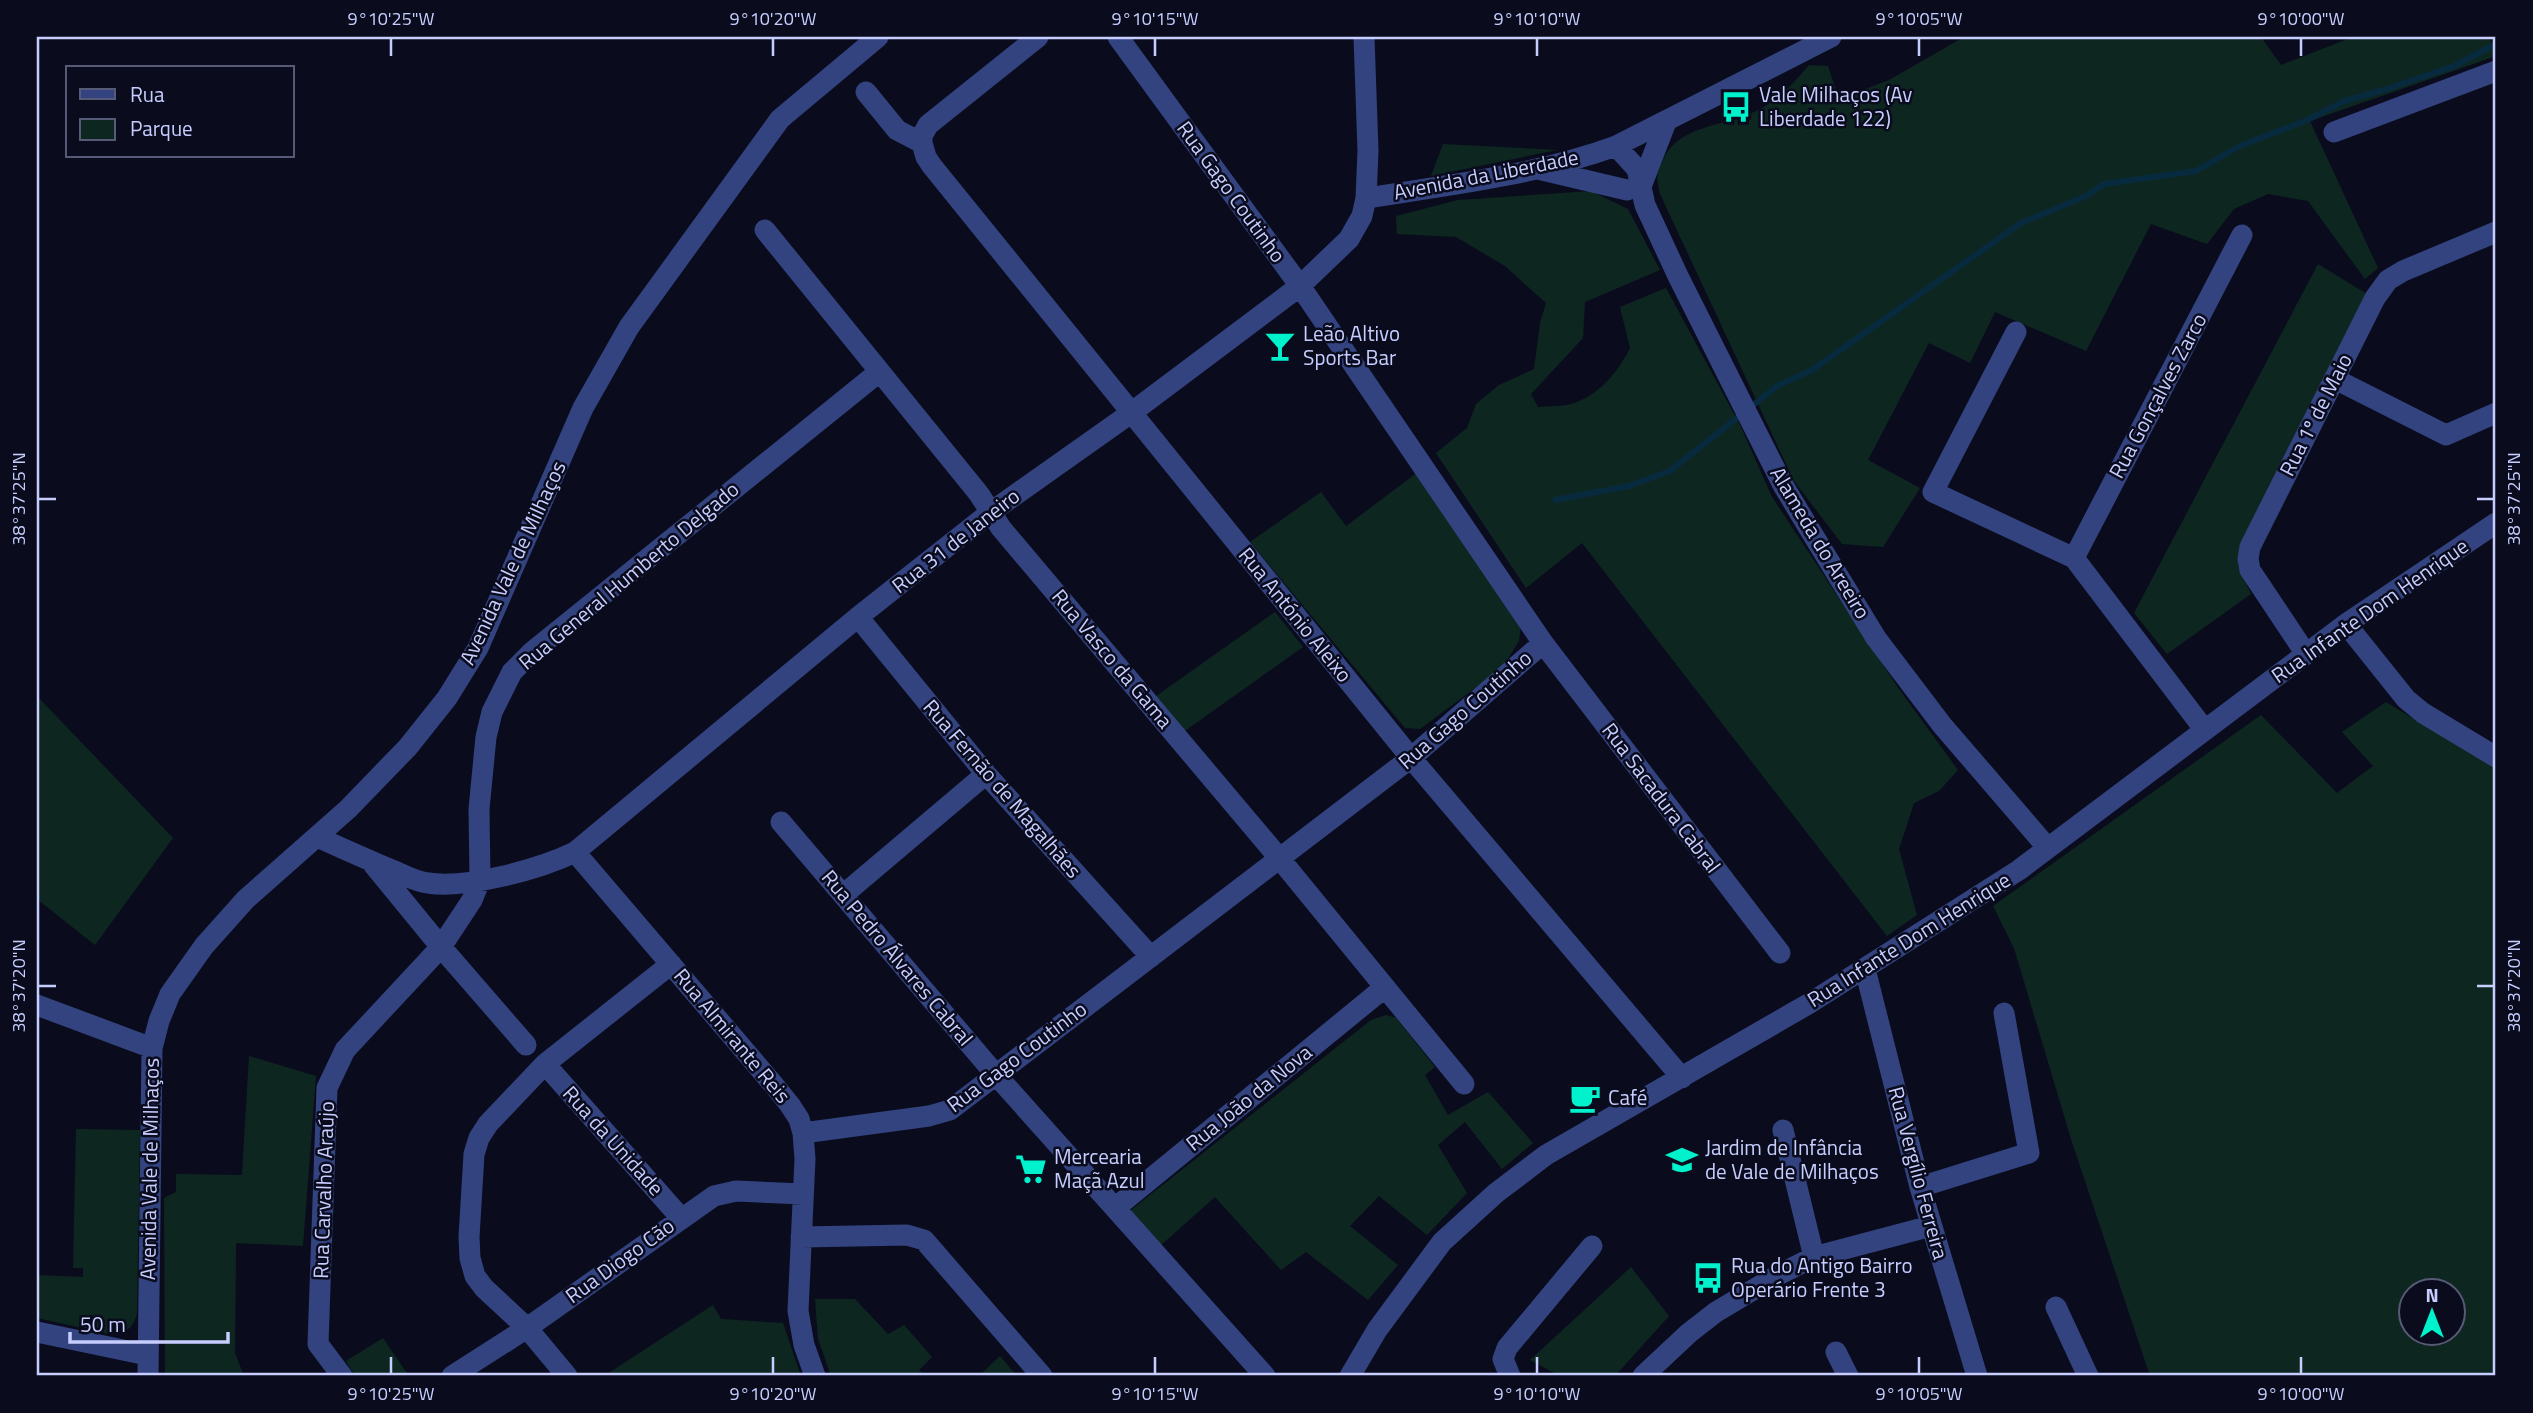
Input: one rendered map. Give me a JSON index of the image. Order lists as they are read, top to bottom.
{
  "streets": {
    "street": [
      "Avenida da Liberdade",
      "Rua Gago Coutinho",
      "Rua Gonçalves Zarco",
      "Rua 1º de Maio",
      "Rua 31 de Janeiro",
      "Alameda do Areeiro",
      "Avenida Vale de Milhaços",
      "Rua General Humberto Delgado",
      "Rua Infante Dom Henrique",
      "Rua António Aleixo",
      "Rua Vasco da Gama",
      "Rua Fernão de Magalhães",
      "Rua Sacadura Cabral",
      "Rua Pedro Álvares Cabral",
      "Rua Almirante Reis",
      "Rua João da Nova",
      "Rua da Unidade",
      "Rua Vergílio Ferreira",
      "Rua Carvalho Araújo",
      "Rua Diogo Cão"
    ]
  },
  "crossings": [
    ["Avenida da Liberdade", "Rua 31 de Janeiro"],
    ["Avenida da Liberdade", "Alameda do Areeiro"],
    ["Rua Gago Coutinho", "Rua 31 de Janeiro"],
    ["Rua Gago Coutinho", "Rua António Aleixo"],
    ["Rua Gago Coutinho", "Rua Vasco da Gama"],
    ["Rua Gago Coutinho", "Rua Fernão de Magalhães"],
    ["Rua Gago Coutinho", "Rua Sacadura Cabral"],
    ["Rua Gago Coutinho", "Rua Pedro Álvares Cabral"],
    ["Rua Gago Coutinho", "Rua Almirante Reis"],
    ["Rua 1º de Maio", "Rua Infante Dom Henrique"],
    ["Rua 31 de Janeiro", "Avenida Vale de Milhaços"],
    ["Rua 31 de Janeiro", "Rua General Humberto Delgado"],
    ["Rua 31 de Janeiro", "Rua António Aleixo"],
    ["Rua 31 de Janeiro", "Rua Vasco da Gama"],
    ["Rua 31 de Janeiro", "Rua Fernão de Magalhães"],
    ["Rua 31 de Janeiro", "Rua Almirante Reis"],
    ["Rua 31 de Janeiro", "Rua Carvalho Araújo"],
    ["Alameda do Areeiro", "Rua Infante Dom Henrique"],
    ["Rua General Humberto Delgado", "Rua Vasco da Gama"],
    ["Rua General Humberto Delgado", "Rua Carvalho Araújo"],
    ["Rua Infante Dom Henrique", "Rua António Aleixo"],
    ["Rua Infante Dom Henrique", "Rua Vergílio Ferreira"],
    ["Rua Vasco da Gama", "Rua João da Nova"],
    ["Rua Pedro Álvares Cabral", "Rua João da Nova"],
    ["Rua Almirante Reis", "Rua Diogo Cão"],
    ["Rua da Unidade", "Rua Diogo Cão"]
  ],
  "places": {
    "bus stop": ["Vale Milhaços (Av Liberdade 122)", "Rua do Antigo Bairro Operário Frente 3"],
    "bar": ["Leão Altivo Sports Bar"],
    "cafe": ["Café"],
    "school or university": ["Jardim de Infância de Vale de Milhaços"],
    "supermarket": ["Mercearia Maçã Azul"]
  },
  "legend": ["Rua", "Parque"],
  "scale_bar": "50 m",
  "north": "top",
  "coordinates": [
    "9°10'25\"W",
    "9°10'20\"W",
    "9°10'15\"W",
    "9°10'10\"W",
    "9°10'05\"W",
    "9°10'00\"W",
    "38°37'25\"N",
    "38°37'20\"N"
  ]
}
